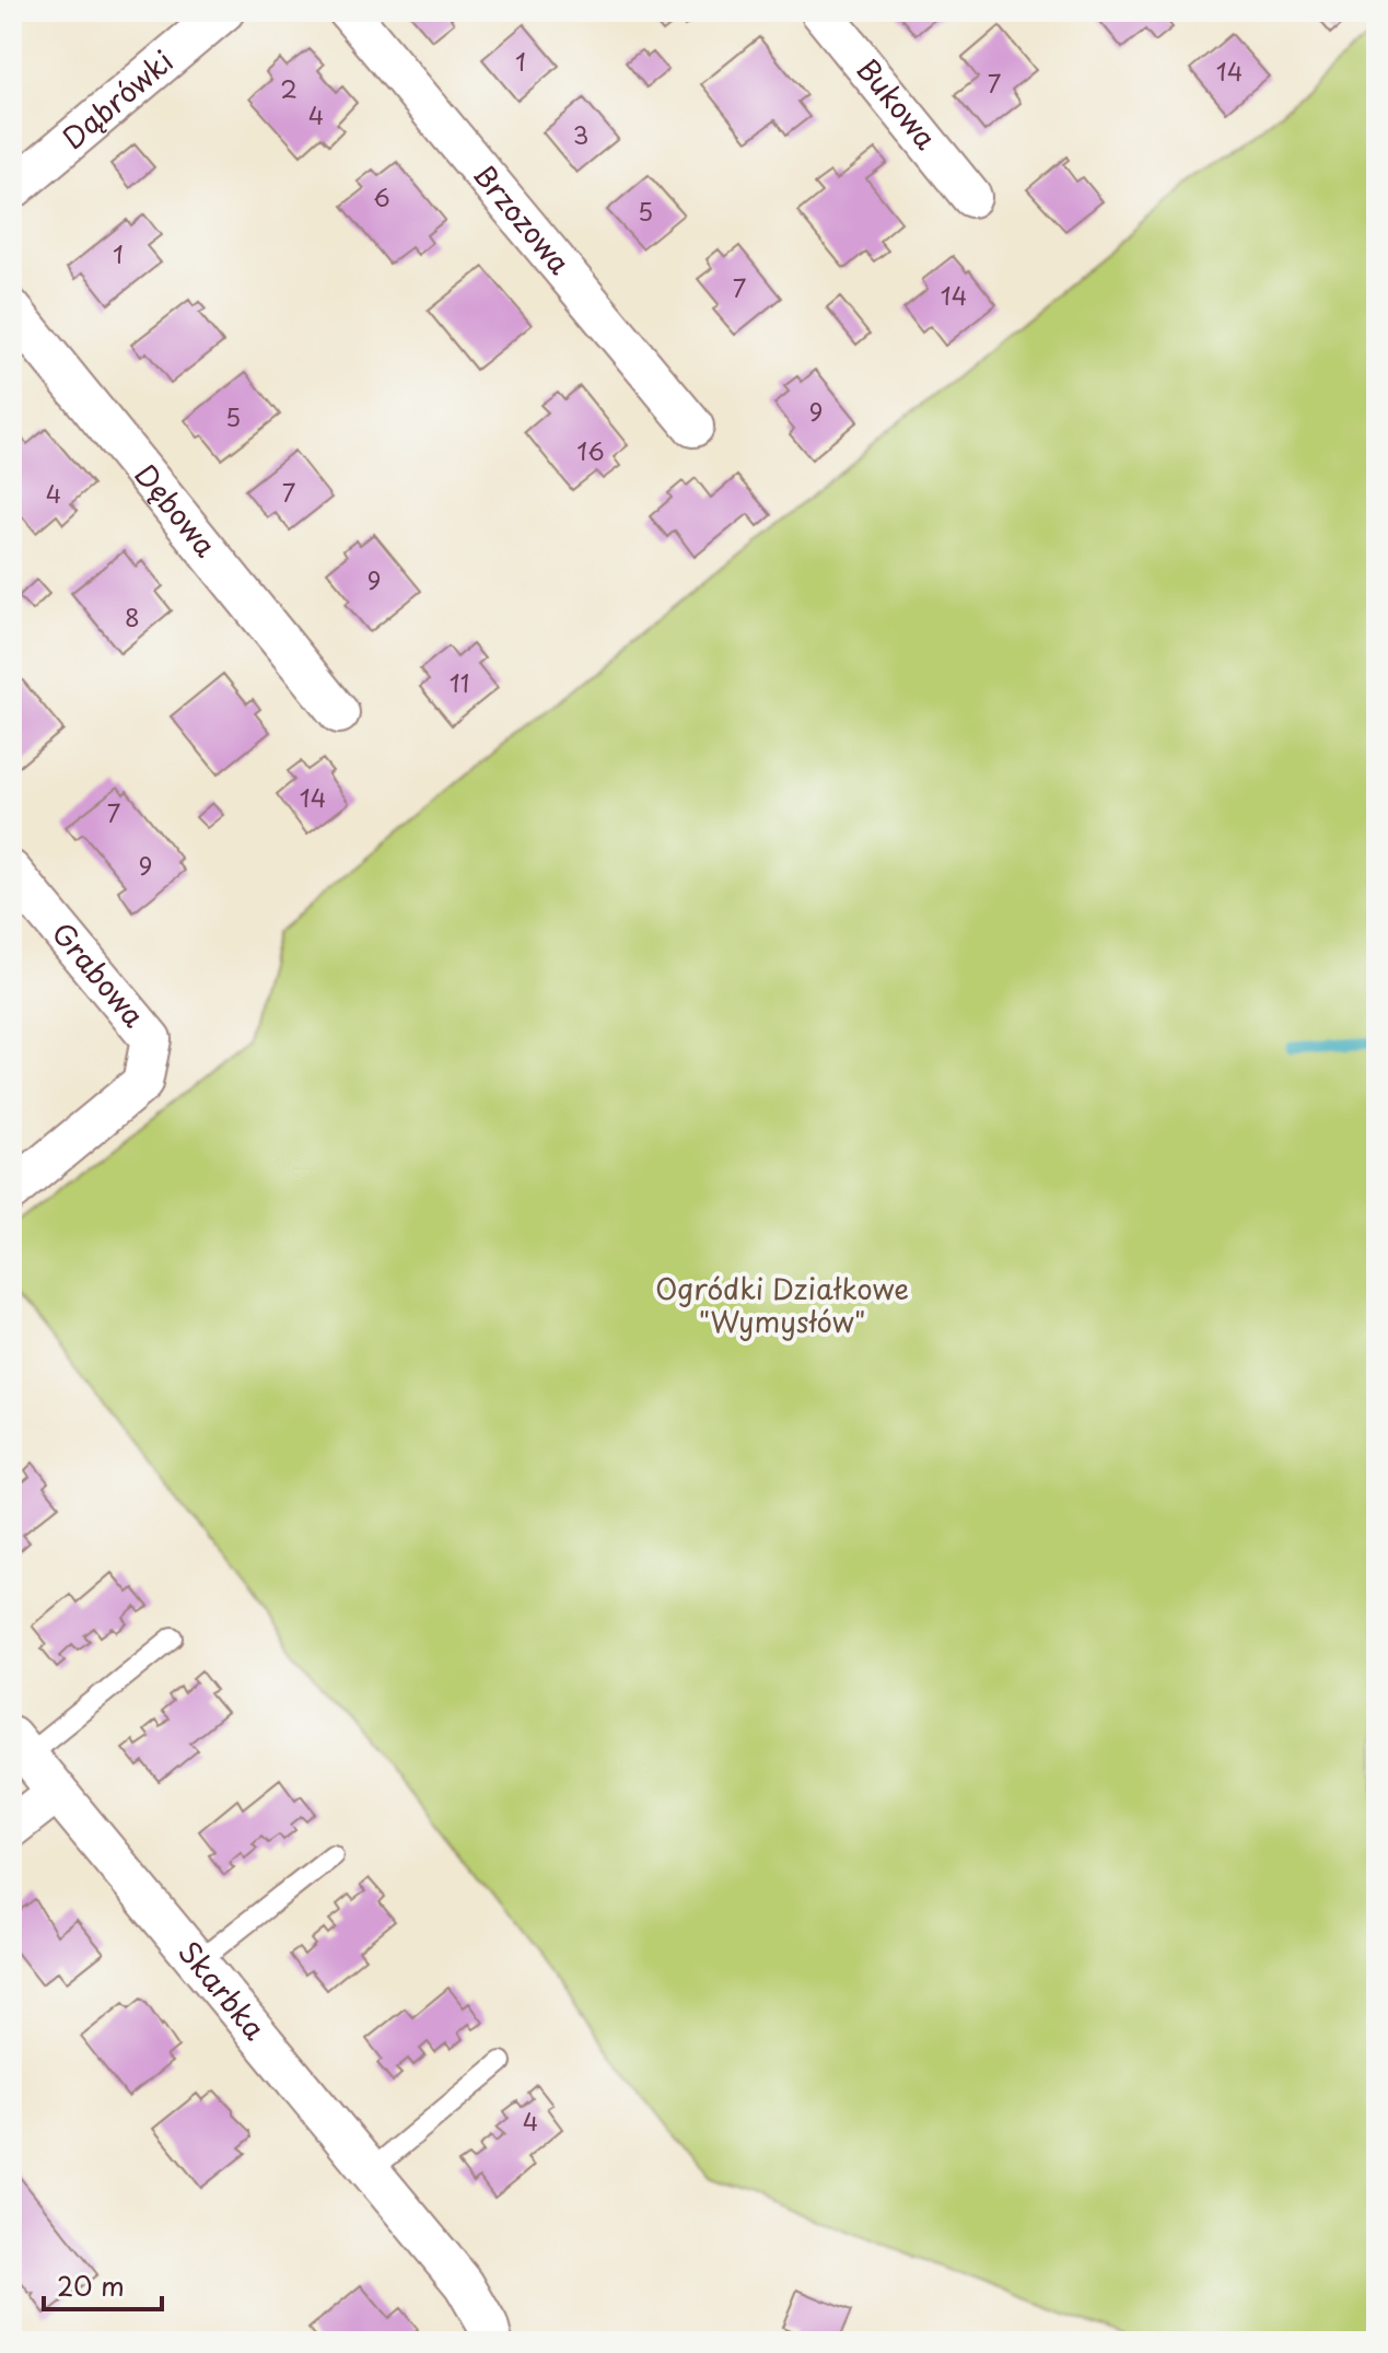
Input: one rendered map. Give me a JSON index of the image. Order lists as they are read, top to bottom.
{
  "streets": {
    "street": [
      "Dąbrówki",
      "Bukowa",
      "Brzozowa",
      "Dębowa",
      "Grabowa",
      "Skarbka"
    ]
  },
  "parks": ["Ogródki Działkowe \"Wymysłów\""],
  "house_numbers": [
    "1",
    "14",
    "7",
    "2",
    "4",
    "3",
    "6",
    "5",
    "1",
    "7",
    "14",
    "9",
    "5",
    "16",
    "7",
    "4",
    "9",
    "8",
    "11",
    "14",
    "7",
    "9",
    "4"
  ],
  "scale_bar": "20 m"
}
